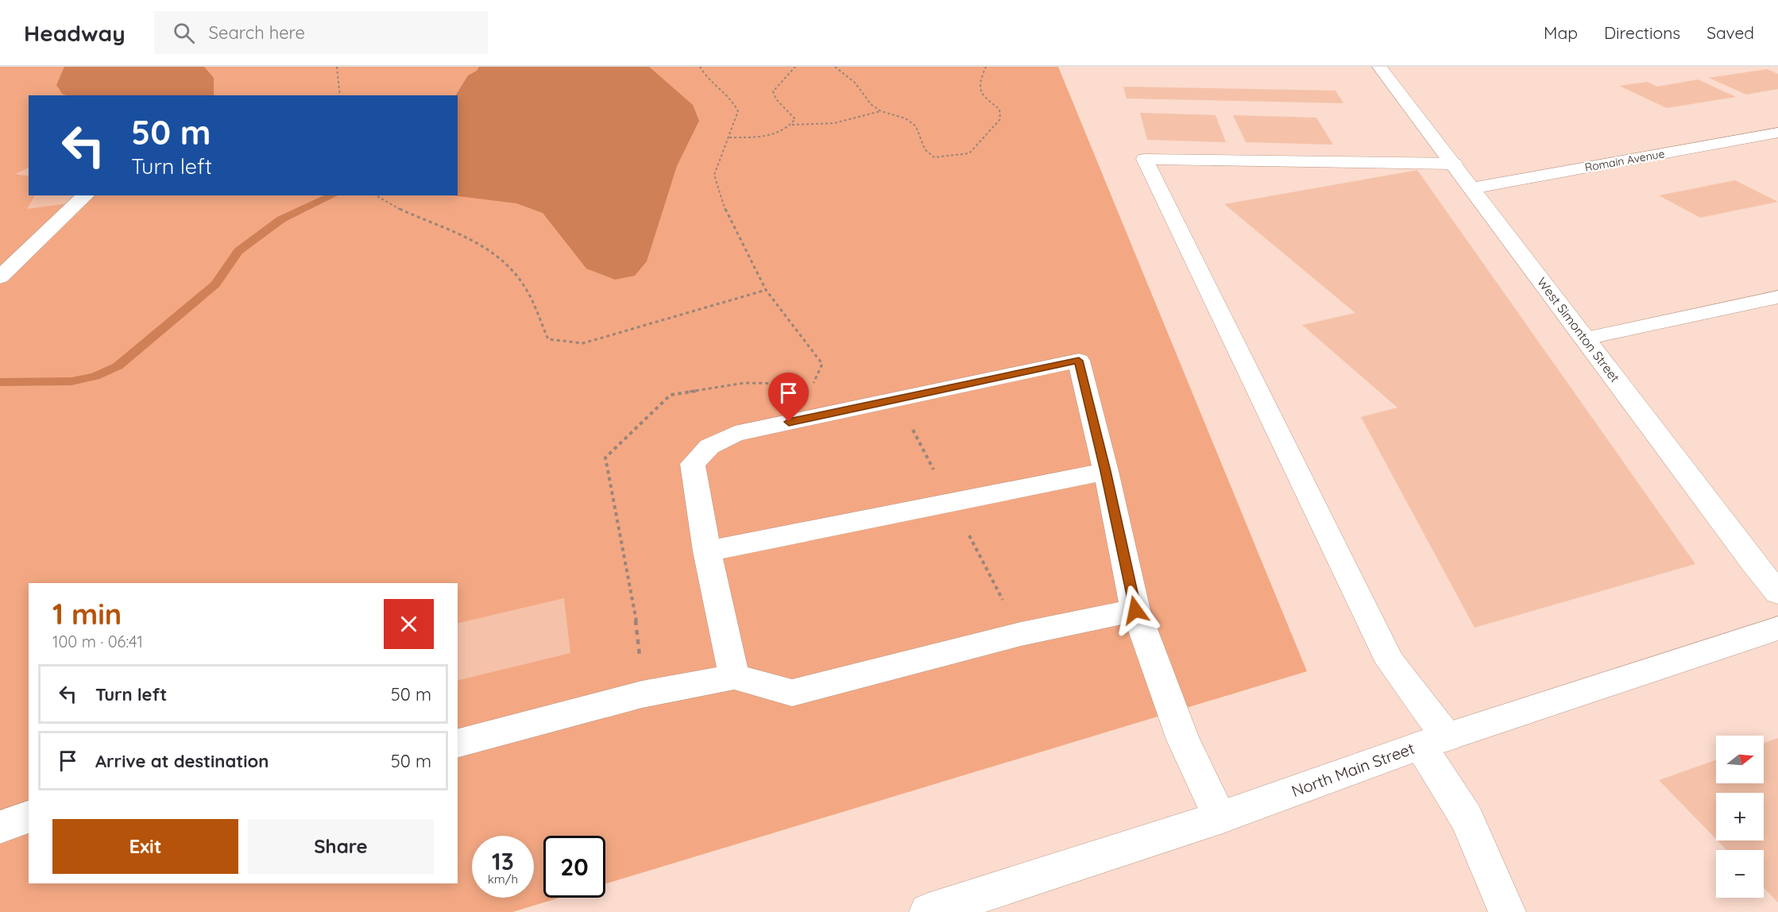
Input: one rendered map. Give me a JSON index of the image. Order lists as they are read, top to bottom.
{
  "streets": {
    "street": ["Romain Avenue", "West Simonton Street", "North Main Street"]
  },
  "crossings": [
    ["Romain Avenue", "West Simonton Street"]
  ],
  "north": "right",
  "page": {
    "header": "Headway",
    "search": "Search here",
    "nav": ["Map", "Directions", "Saved"],
    "turn": ["50 m", "Turn left"],
    "heading": ["1 min", "100 m · 06:41"],
    "list": [
      {
        "name": "Turn left",
        "value": "50 m"
      },
      {
        "name": "Arrive at destination",
        "value": "50 m"
      }
    ],
    "map_buttons": ["+", "−"],
    "buttons": ["Exit", "Share"],
    "speed": "13 km/h",
    "limit": "20"
  }
}
